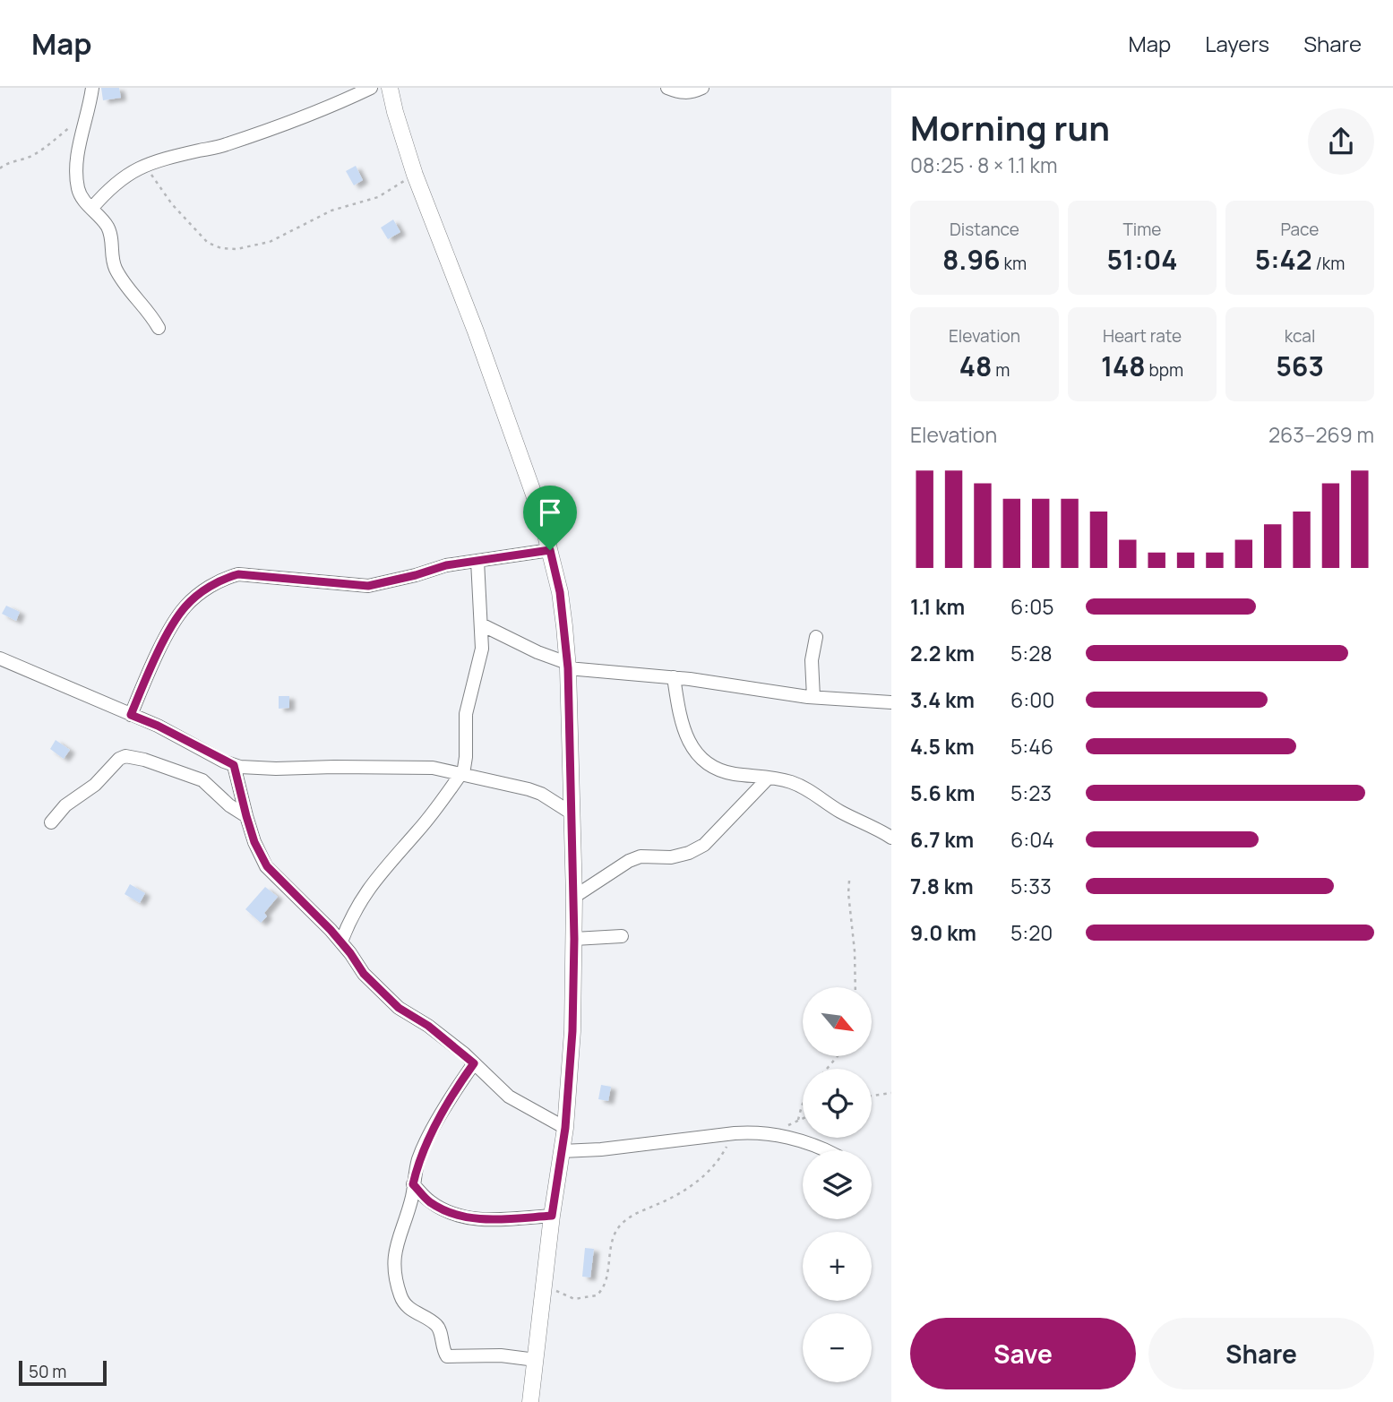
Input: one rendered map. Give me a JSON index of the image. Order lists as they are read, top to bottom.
{
  "scale_bar": "50 m",
  "north": "bottom right",
  "page": {
    "header": "Map",
    "nav": ["Map", "Layers", "Share"],
    "heading": ["Morning run", "08:25 · 8 × 1.1 km"],
    "stats": [
      ["Distance", "8.96 km"],
      ["Time", "51:04"],
      ["Pace", "5:42 /km"],
      ["Elevation", "48 m"],
      ["Heart rate", "148 bpm"],
      ["kcal", "563"]
    ],
    "chart": ["Elevation", "263–269 m"],
    "list": [
      {
        "name": "1.1 km",
        "note": "6:05"
      },
      {
        "name": "2.2 km",
        "note": "5:28"
      },
      {
        "name": "3.4 km",
        "note": "6:00"
      },
      {
        "name": "4.5 km",
        "note": "5:46"
      },
      {
        "name": "5.6 km",
        "note": "5:23"
      },
      {
        "name": "6.7 km",
        "note": "6:04"
      },
      {
        "name": "7.8 km",
        "note": "5:33"
      },
      {
        "name": "9.0 km",
        "note": "5:20"
      }
    ],
    "map_buttons": ["+", "−"],
    "buttons": ["Save", "Share"],
    "scale": "50 m"
  }
}
